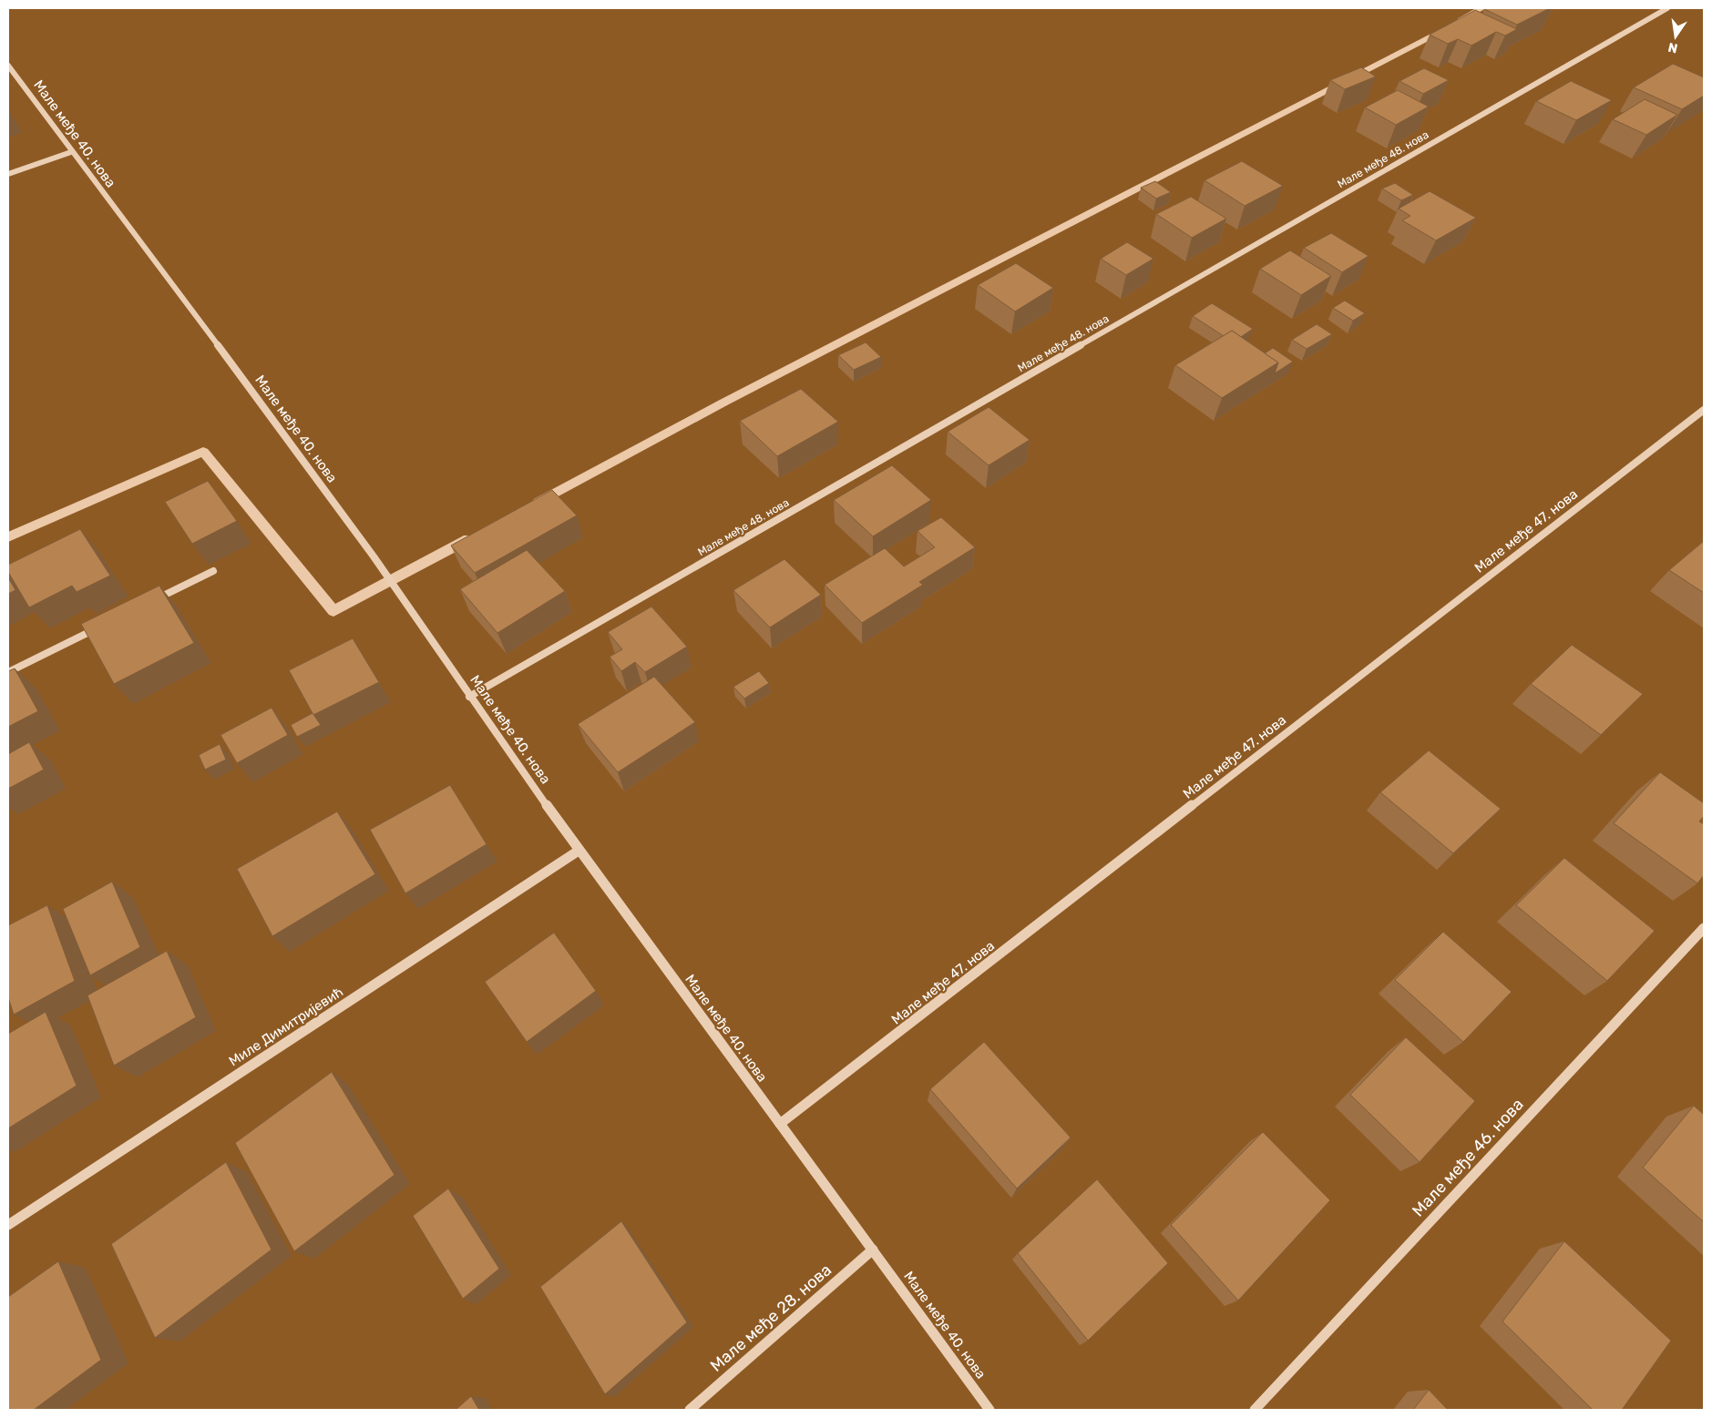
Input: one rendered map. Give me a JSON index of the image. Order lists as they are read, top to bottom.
{
  "streets": {
    "street": [
      "Мале међе 40. нова",
      "Мале међе 48. нова",
      "Мале међе 47. нова",
      "Миле Димитријевић",
      "Мале међе 46. нова",
      "Мале међе 28. нова"
    ]
  },
  "crossings": [
    ["Мале међе 40. нова", "Мале међе 48. нова"],
    ["Мале међе 40. нова", "Мале међе 47. нова"],
    ["Мале међе 40. нова", "Миле Димитријевић"],
    ["Мале међе 40. нова", "Мале међе 28. нова"]
  ],
  "north": "bottom"
}
